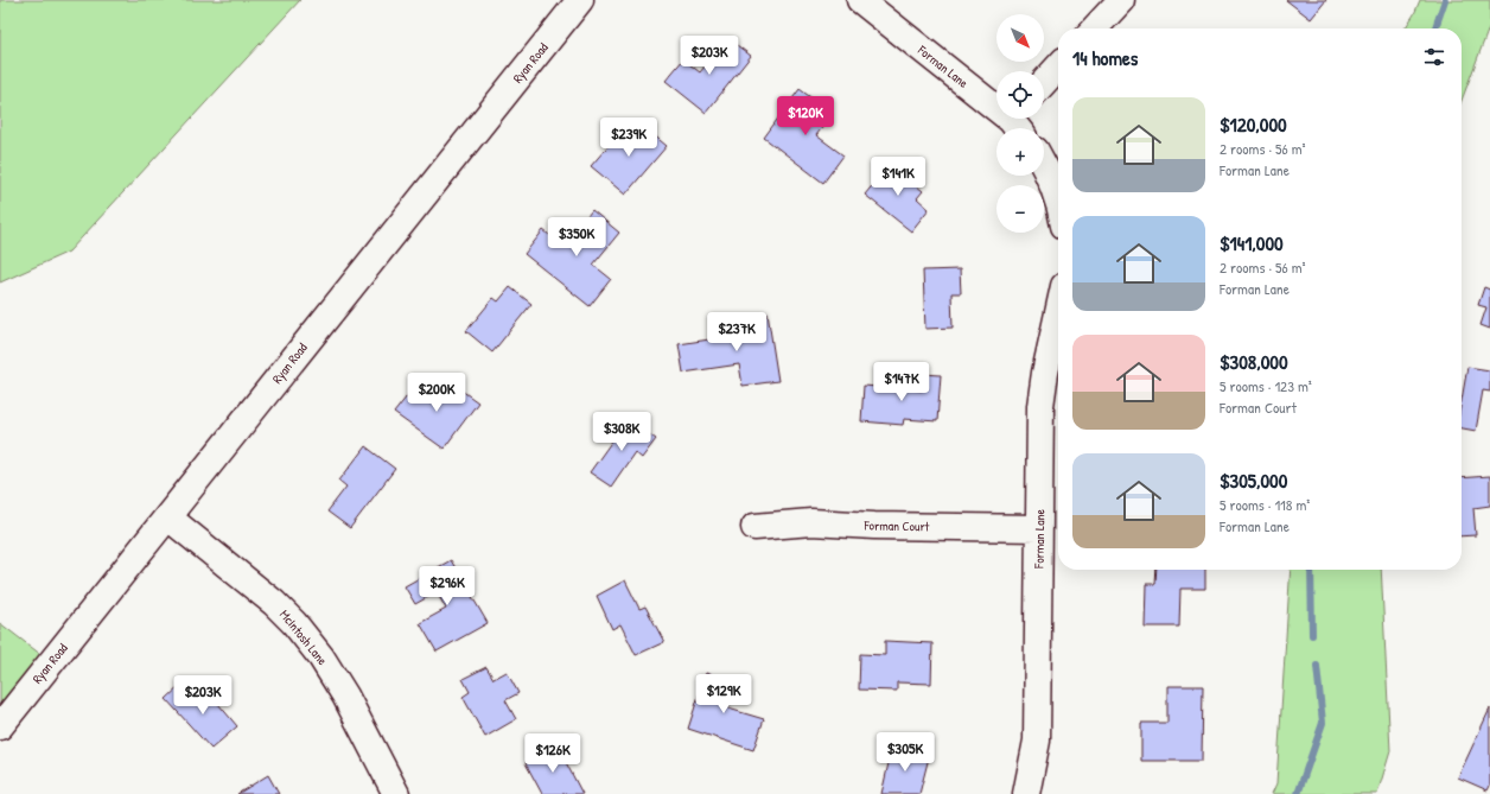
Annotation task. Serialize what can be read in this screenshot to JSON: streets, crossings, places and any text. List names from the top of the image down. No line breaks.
{"streets":{"street":["Ryan Road","Forman Lane","Forman Court","McIntosh Lane"]},"crossings":[["Ryan Road","McIntosh Lane"],["Forman Lane","Forman Court"]],"north":"bottom right","page":{"map_buttons":["+","−"],"heading":"14 homes","price":["$203K","$120K","$239K","$141K","$350K","$237K","$147K","$200K","$308K","$296K","$129K","$203K","$305K","$126K"],"list":[{"name":"$120,000","note":"2 rooms · 56 m² · Forman Lane"},{"name":"$141,000","note":"2 rooms · 56 m² · Forman Lane"},{"name":"$308,000","note":"5 rooms · 123 m² · Forman Court"},{"name":"$305,000","note":"5 rooms · 118 m² · Forman Lane"}]}}
